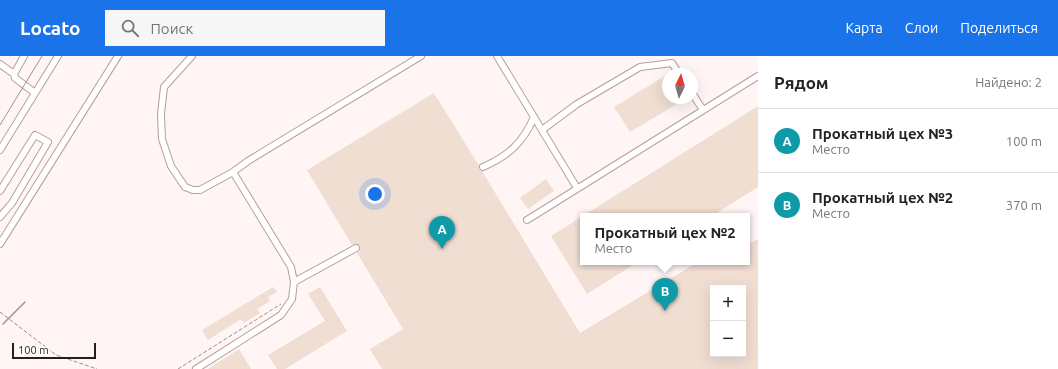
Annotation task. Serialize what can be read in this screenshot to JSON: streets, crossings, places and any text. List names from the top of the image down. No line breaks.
{"scale_bar":"100 m","north":"top","page":{"header":"Locato","search":"Поиск","nav":["Карта","Слои","Поделиться"],"heading":["Рядом","Найдено: 2"],"list":[{"mark":"A","name":"Прокатный цех №3","note":"Место","value":"100 m"},{"mark":"B","name":"Прокатный цех №2","note":"Место","value":"370 m"}],"popup":["Прокатный цех №2","Место"],"pins":["A","B"],"map_buttons":["+","−"],"scale":"100 m"}}
